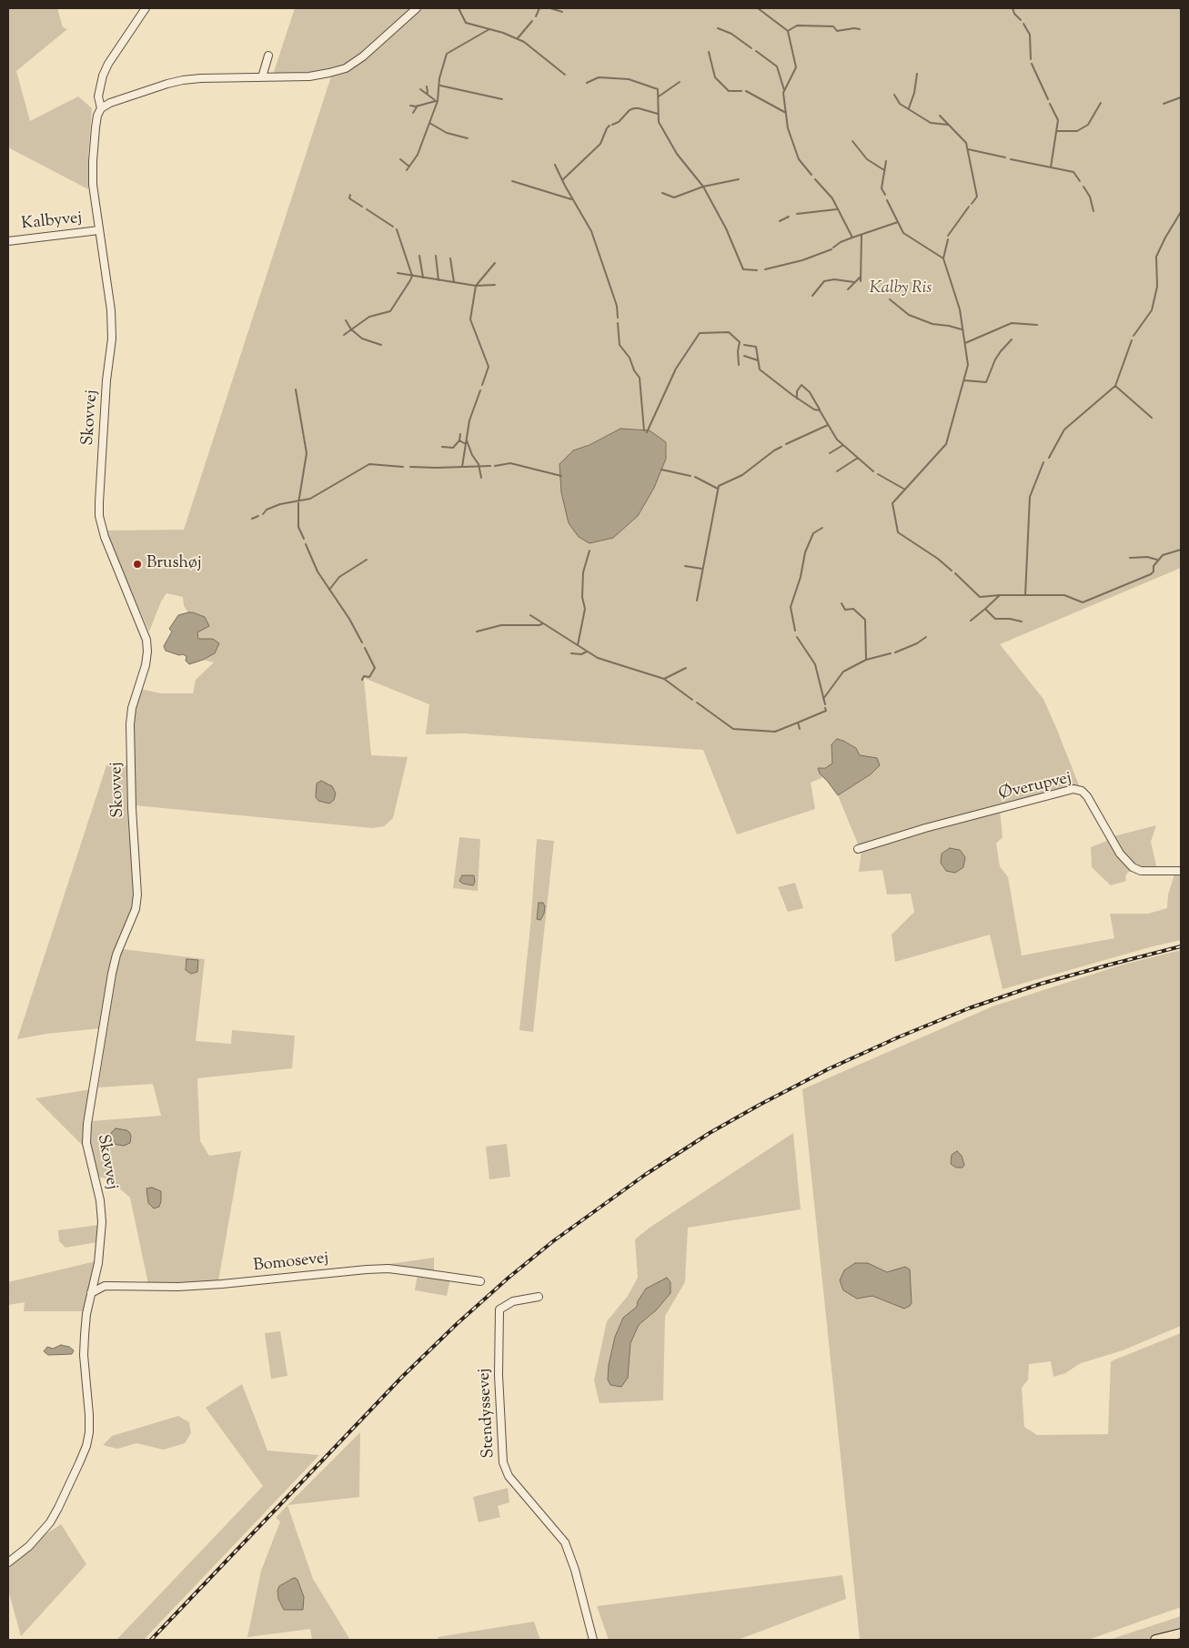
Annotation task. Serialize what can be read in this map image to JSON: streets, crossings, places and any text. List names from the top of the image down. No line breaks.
{"streets":{"street":["Kalbyvej","Skovvej","Øverupvej","Bomosevej","Stendyssevej"]},"crossings":[["Kalbyvej","Skovvej"],["Skovvej","Bomosevej"]],"parks":["Kalby Ris"],"places":["Brushøj"]}
